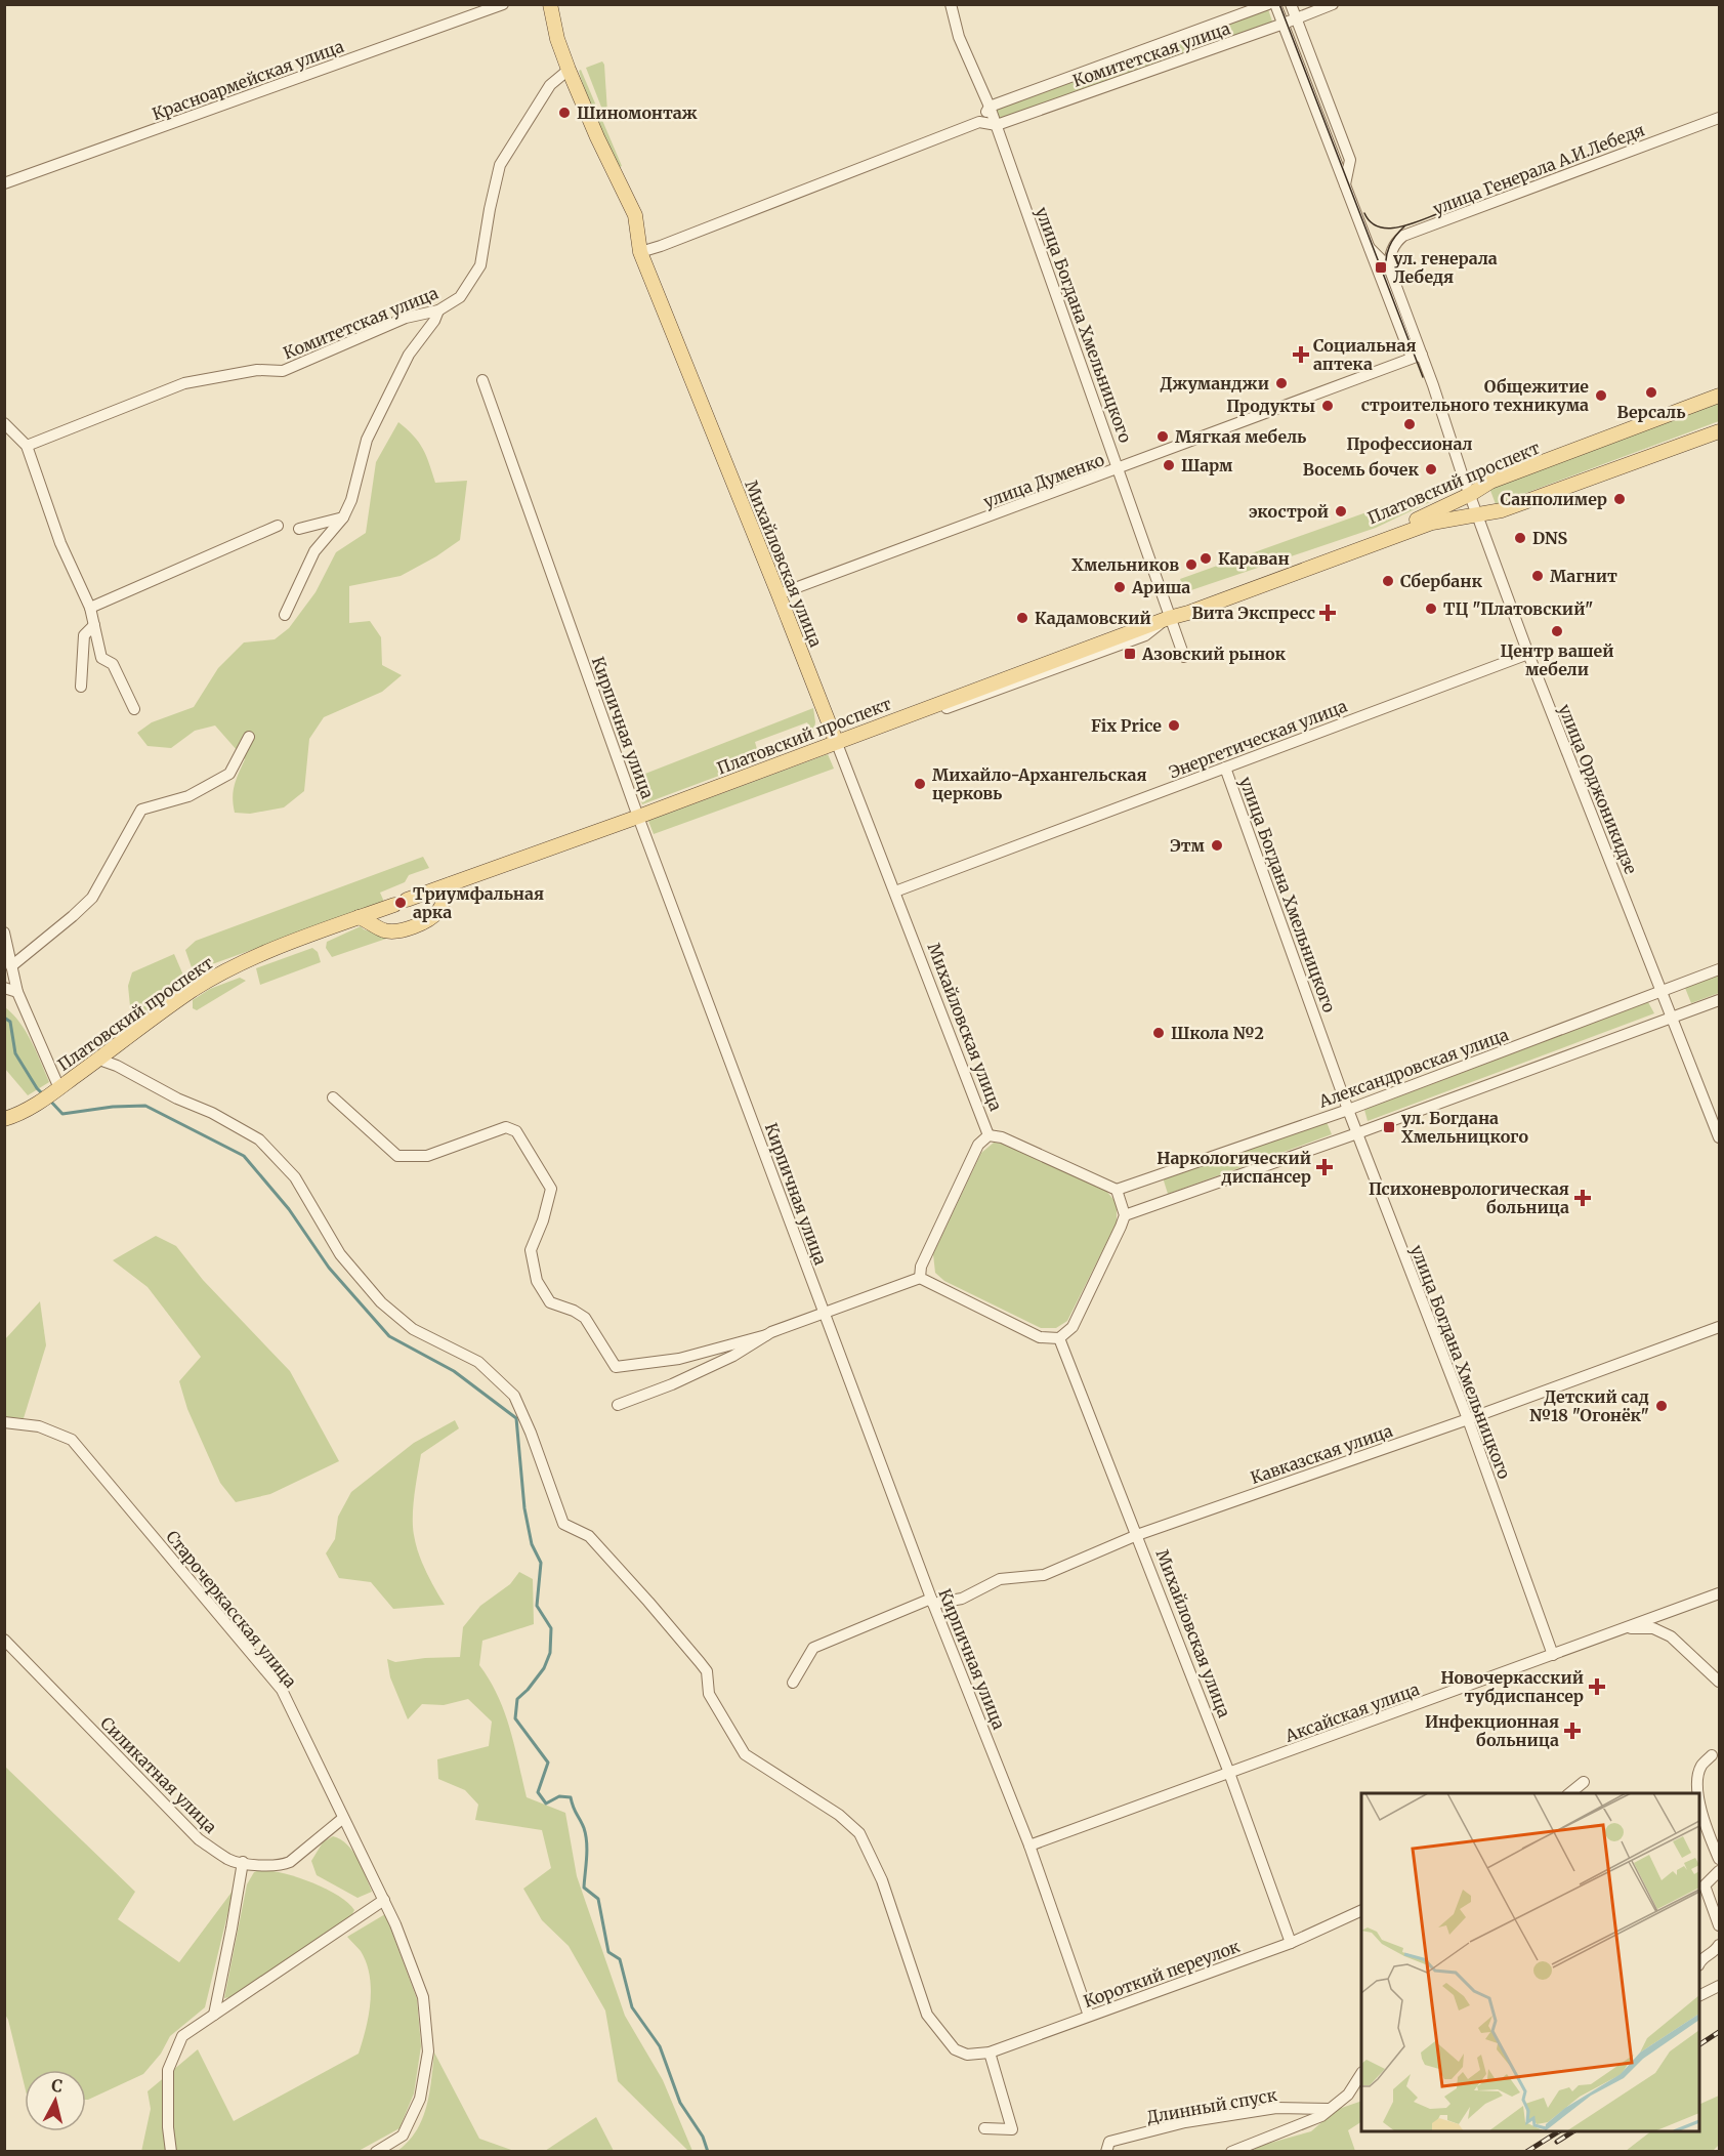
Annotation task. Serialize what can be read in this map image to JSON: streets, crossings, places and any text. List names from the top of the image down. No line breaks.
{"streets":{"main road":["Платовский проспект","Михайловская улица"],"street":["Комитетская улица","Красноармейская улица","улица Генерала А.И.Лебедя","улица Богдана Хмельницкого","улица Думенко","Кирпичная улица","Энергетическая улица","улица Орджоникидзе","Александровская улица","Кавказская улица","Старочеркасская улица","Аксайская улица","Силикатная улица","Короткий переулок","Длинный спуск"]},"crossings":[["Комитетская улица","улица Богдана Хмельницкого"],["Комитетская улица","Михайловская улица"],["Комитетская улица","улица Орджоникидзе"],["улица Генерала А.И.Лебедя","улица Орджоникидзе"],["улица Богдана Хмельницкого","улица Думенко"],["улица Богдана Хмельницкого","Платовский проспект"],["улица Богдана Хмельницкого","Энергетическая улица"],["улица Богдана Хмельницкого","Александровская улица"],["улица Богдана Хмельницкого","Кавказская улица"],["улица Богдана Хмельницкого","Аксайская улица"],["улица Думенко","Михайловская улица"],["улица Думенко","улица Орджоникидзе"],["Платовский проспект","Михайловская улица"],["Платовский проспект","Кирпичная улица"],["Платовский проспект","улица Орджоникидзе"],["Платовский проспект","Короткий переулок"],["Михайловская улица","Энергетическая улица"],["Михайловская улица","Кавказская улица"],["Михайловская улица","Аксайская улица"],["Михайловская улица","Короткий переулок"],["Кирпичная улица","Кавказская улица"],["Кирпичная улица","Аксайская улица"],["Кирпичная улица","Короткий переулок"],["Энергетическая улица","улица Орджоникидзе"],["улица Орджоникидзе","Александровская улица"],["Старочеркасская улица","Силикатная улица"]],"places":{"other":["Шиномонтаж","Джуманджи","Версаль","Общежитие строительного техникума","Продукты","Профессионал","Мягкая мебель","Шарм","Восемь бочек","Санполимер","экострой","DNS","Караван","Хмельников","Магнит","Сбербанк","Ариша","ТЦ \"Платовский\"","Кадамовский","Центр вашей мебели","Fix Price","Михайло-Архангельская церковь","Этм","Триумфальная арка","Школа №2","Детский сад №18 \"Огонёк\""],"transit":["ул. генерала Лебедя","Азовский рынок","ул. Богдана Хмельницкого"],"health":["Социальная аптека","Вита Экспресс","Наркологический диспансер","Психоневрологическая больница","Новочеркасский тубдиспансер","Инфекционная больница"]},"north":"top"}
